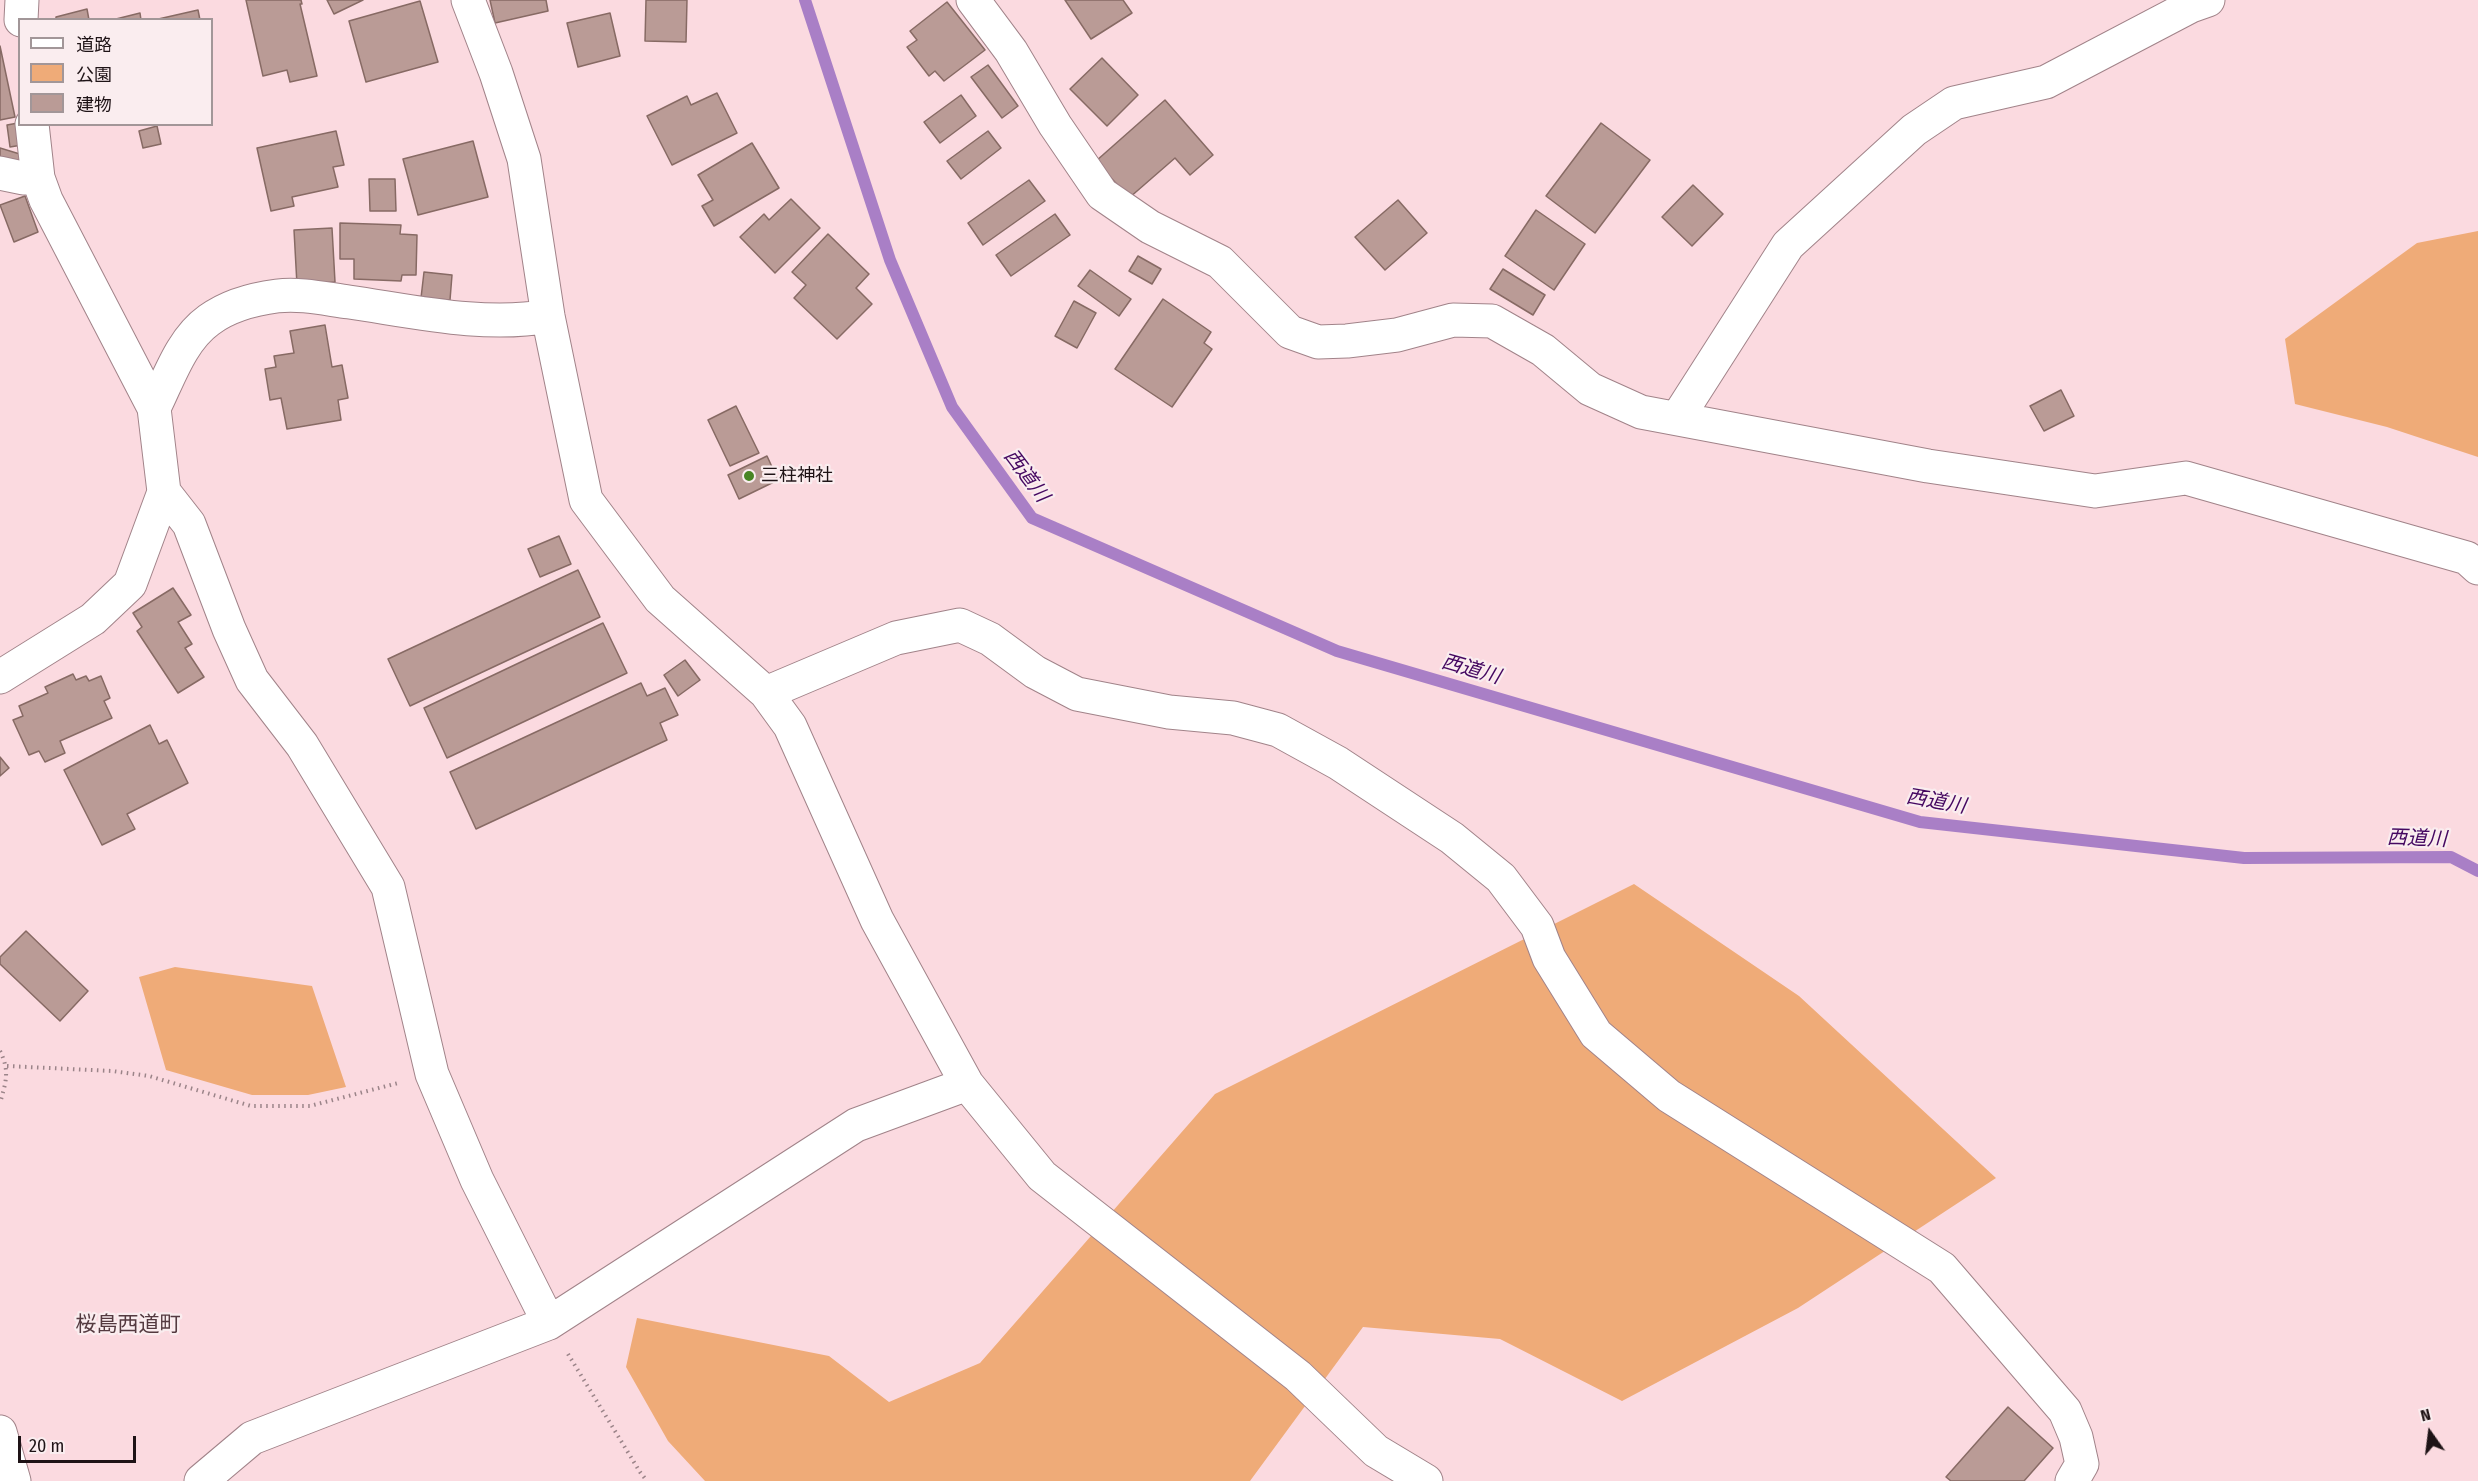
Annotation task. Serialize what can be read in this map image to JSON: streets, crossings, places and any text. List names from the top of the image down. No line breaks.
{"districts":["桜島西道町"],"water":["西道川"],"places":["三柱神社"],"legend":["道路","公園","建物"],"scale_bar":"20 m","north":"top"}
